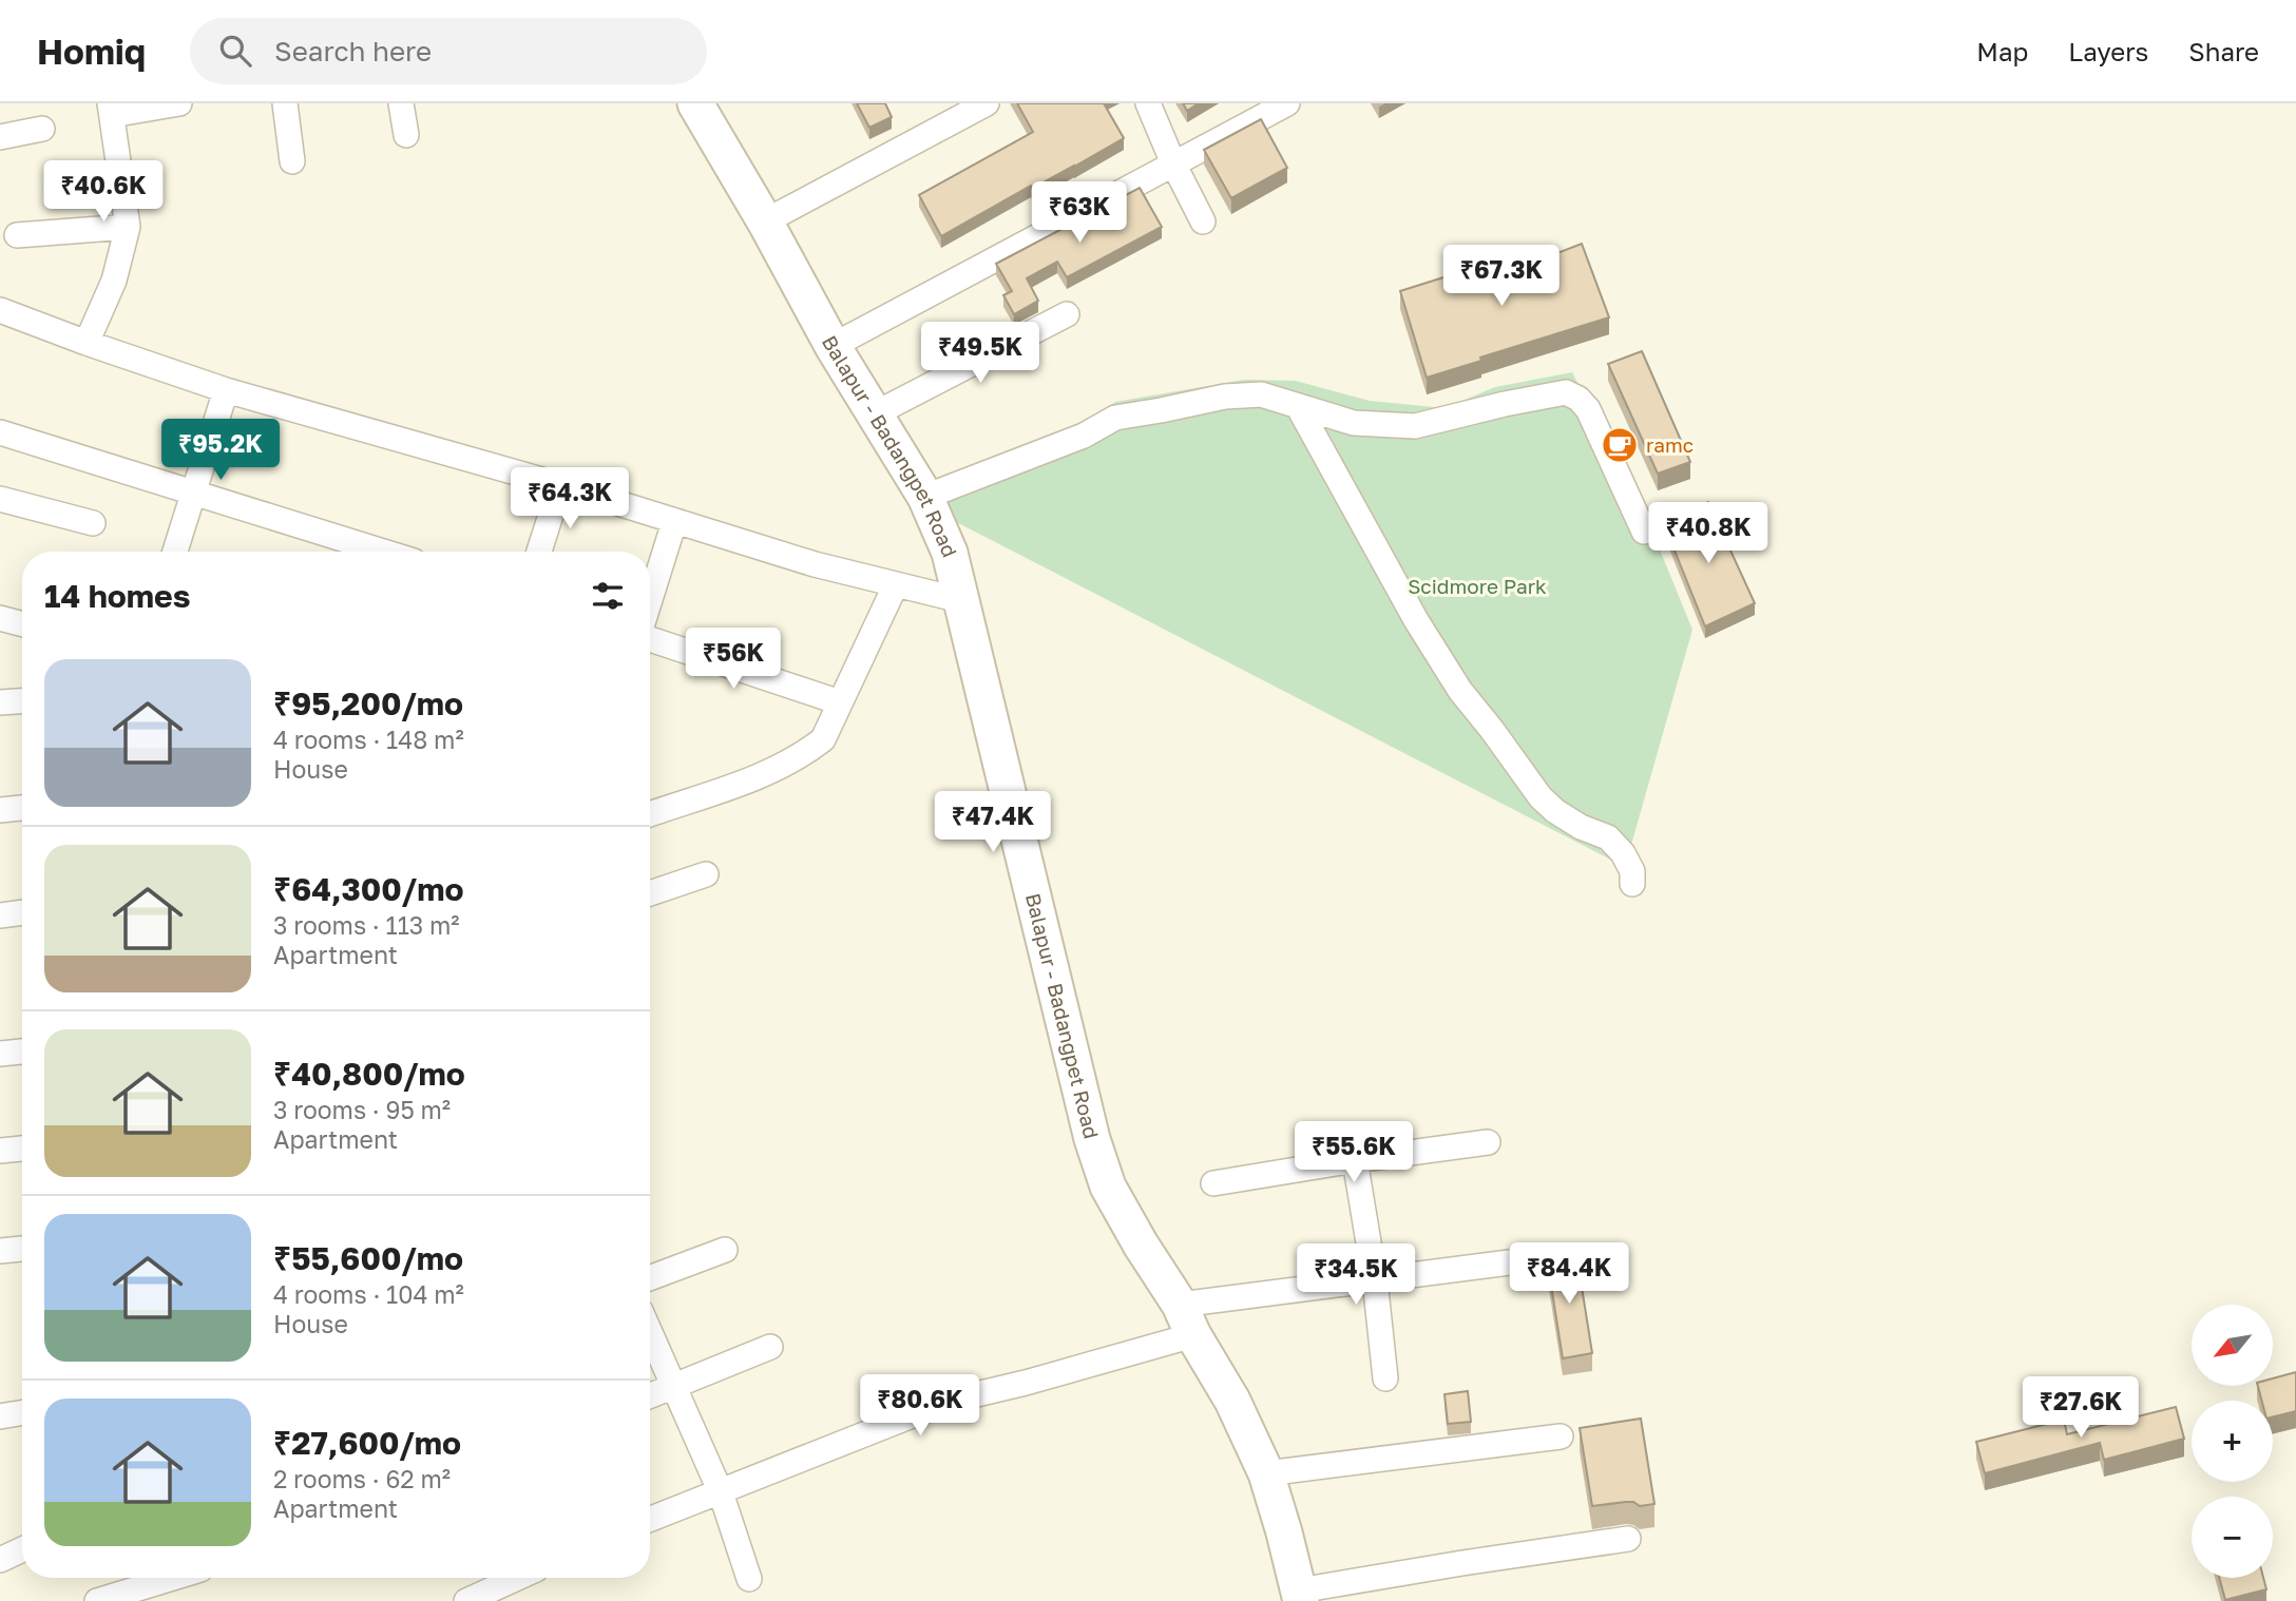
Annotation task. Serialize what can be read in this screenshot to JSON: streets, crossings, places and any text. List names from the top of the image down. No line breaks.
{"streets":{"street":["Balapur - Badangpet Road"]},"parks":["Scidmore Park"],"places":{"cafe":["ramc"]},"north":"bottom left","page":{"header":"Homiq","search":"Search here","nav":["Map","Layers","Share"],"price":["₹40.6K","₹63K","₹67.3K","₹49.5K","₹95.2K","₹64.3K","₹40.8K","₹56K","₹47.4K","₹55.6K","₹84.4K","₹34.5K","₹80.6K","₹27.6K"],"heading":"14 homes","list":[{"name":"₹95,200/mo","note":"4 rooms · 148 m² · House"},{"name":"₹64,300/mo","note":"3 rooms · 113 m² · Apartment"},{"name":"₹40,800/mo","note":"3 rooms · 95 m² · Apartment"},{"name":"₹55,600/mo","note":"4 rooms · 104 m² · House"},{"name":"₹27,600/mo","note":"2 rooms · 62 m² · Apartment"}],"map_buttons":["+","−"]}}
